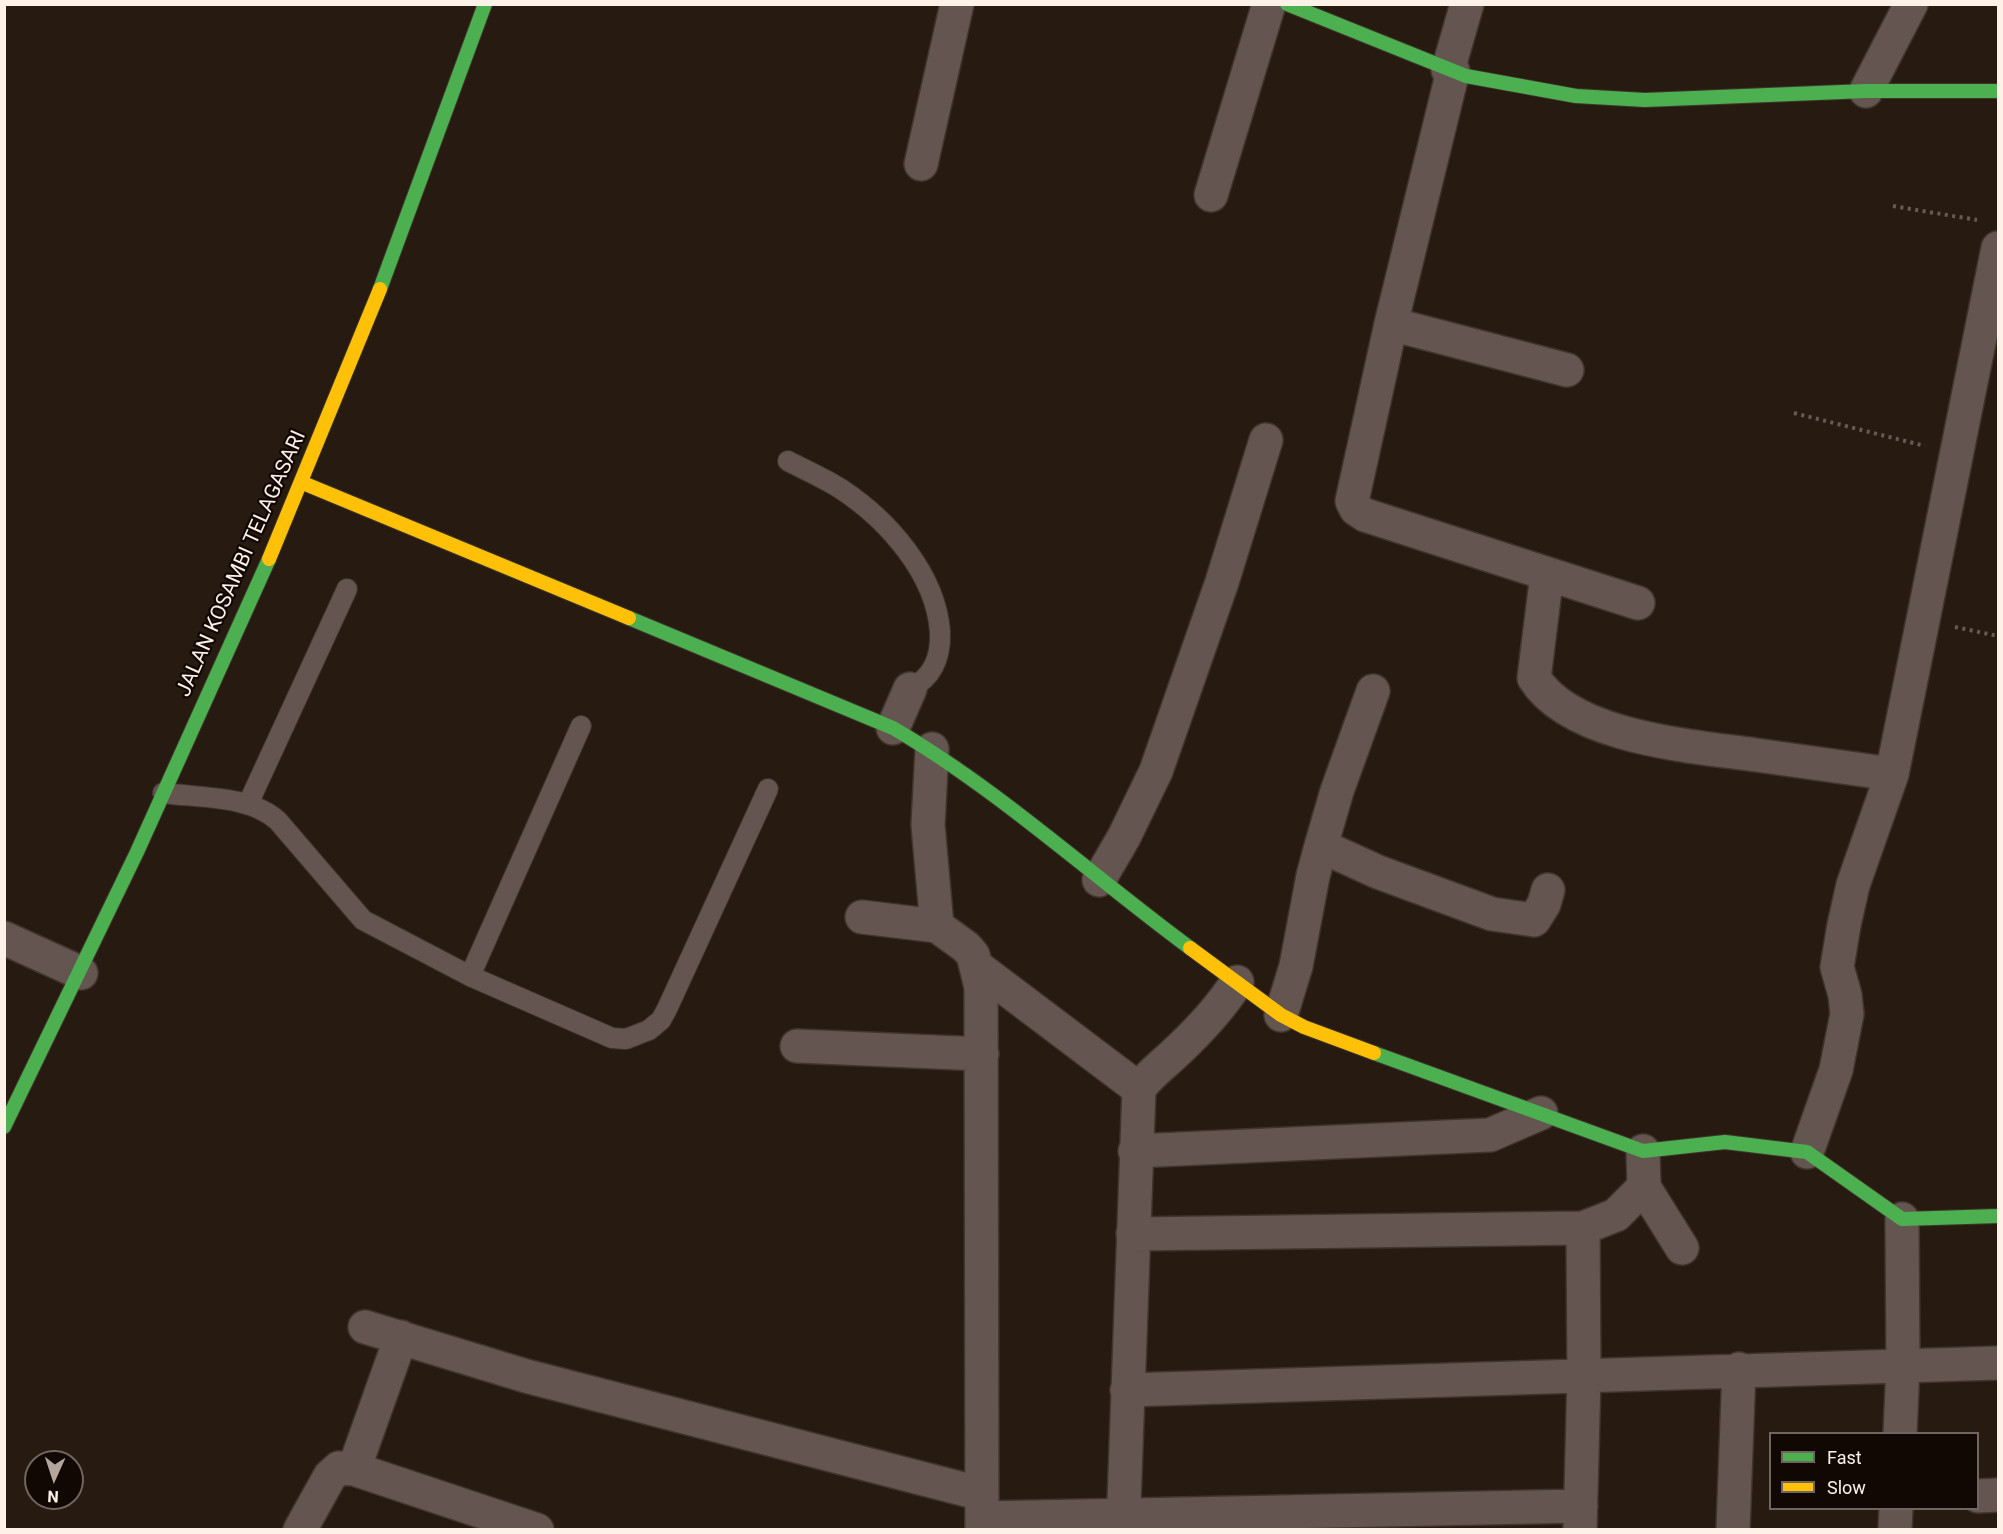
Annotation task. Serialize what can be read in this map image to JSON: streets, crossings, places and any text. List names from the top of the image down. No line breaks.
{"streets":{"street":["JALAN KOSAMBI TELAGASARI"]},"legend":["Fast","Slow"],"north":"bottom"}
